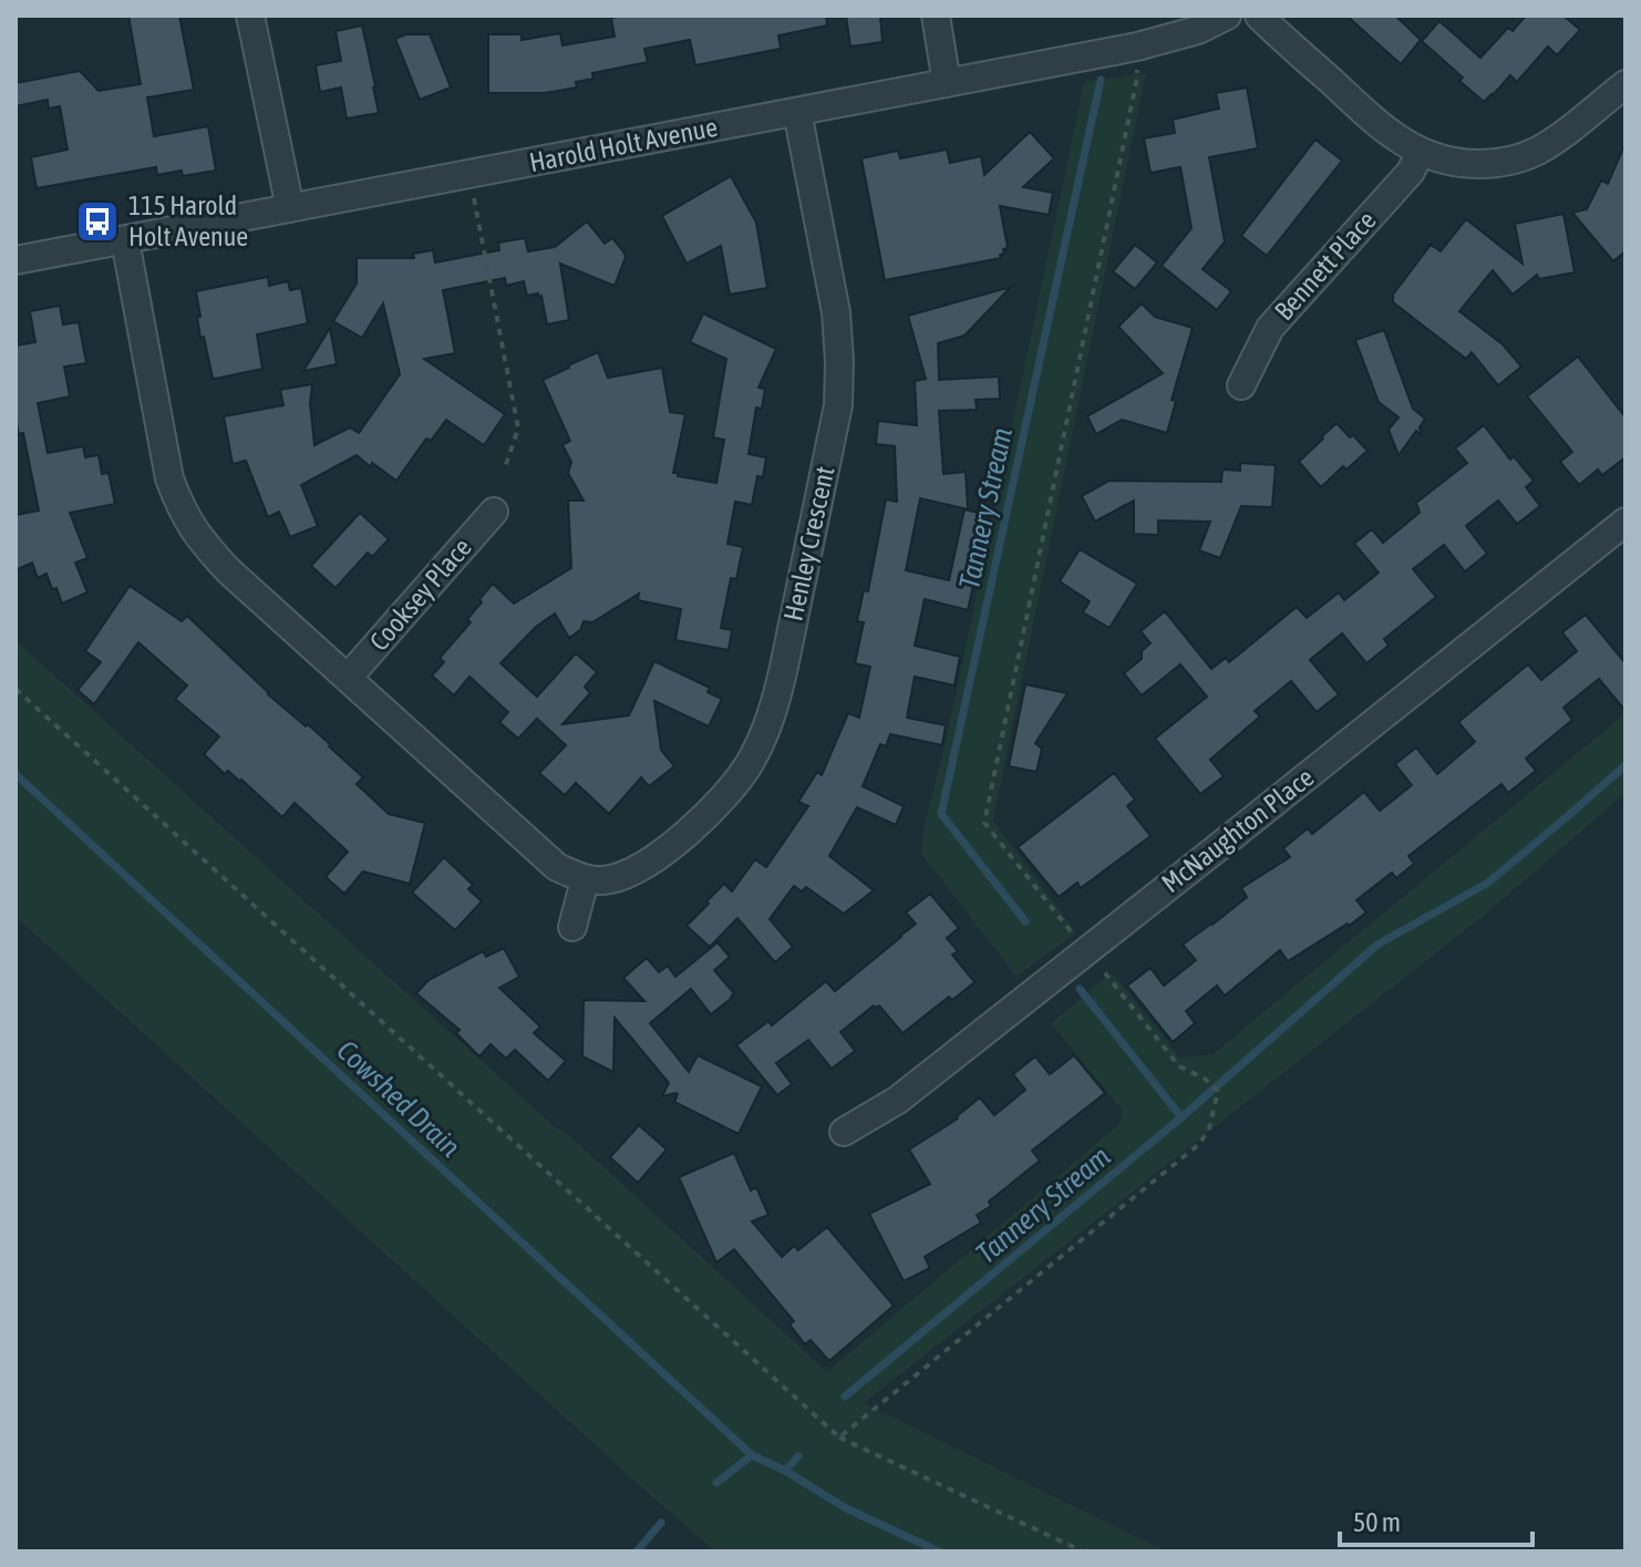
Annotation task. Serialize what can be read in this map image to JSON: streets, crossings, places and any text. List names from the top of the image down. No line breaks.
{"streets":{"street":["Harold Holt Avenue","Bennett Place","Henley Crescent","Cooksey Place","McNaughton Place"]},"crossings":[["Harold Holt Avenue","Henley Crescent"]],"water":["Tannery Stream","Cowshed Drain"],"places":{"bus stop":["115 Harold Holt Avenue"]},"scale_bar":"50 m"}
